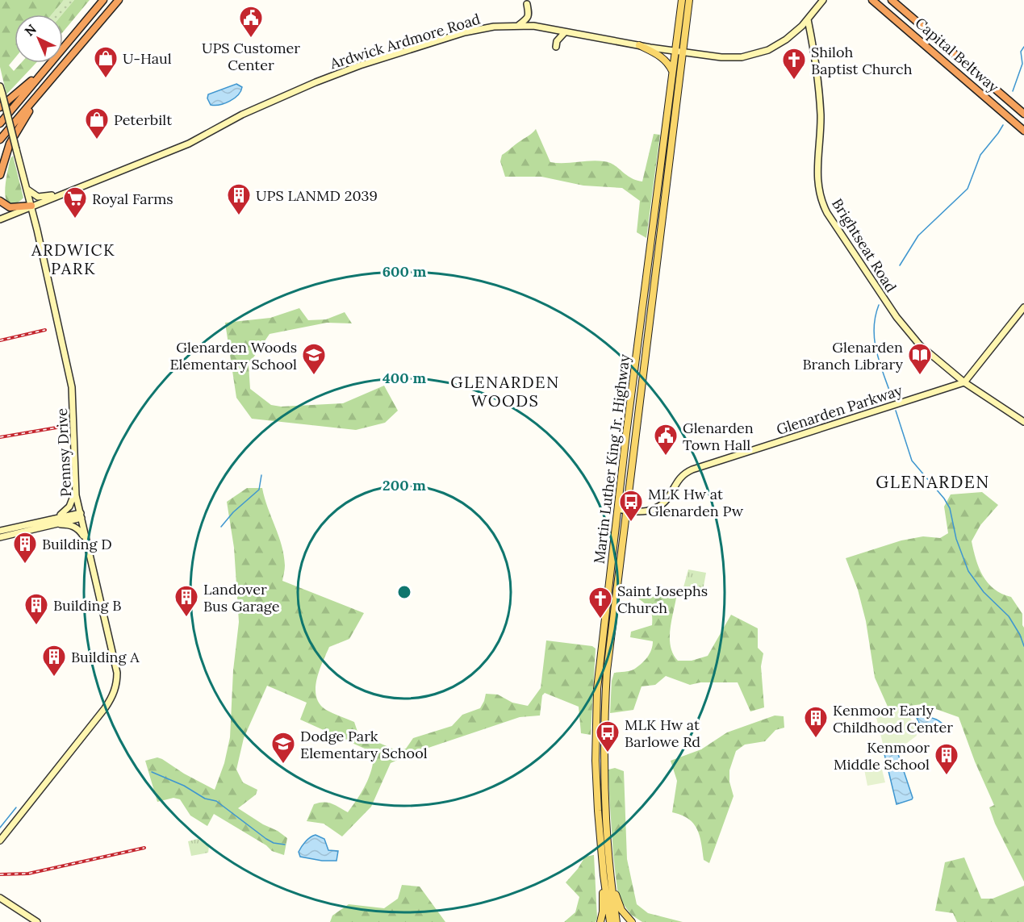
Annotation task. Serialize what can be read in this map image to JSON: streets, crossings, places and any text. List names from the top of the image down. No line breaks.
{"streets":{"highway":["Capital Beltway"],"main road":["Ardwick Ardmore Road","Brightseat Road","Glenarden Parkway","Pennsy Drive","Martin Luther King Jr. Highway"]},"crossings":[["Ardwick Ardmore Road","Brightseat Road"],["Ardwick Ardmore Road","Pennsy Drive"],["Ardwick Ardmore Road","Martin Luther King Jr. Highway"],["Brightseat Road","Glenarden Parkway"],["Glenarden Parkway","Martin Luther King Jr. Highway"]],"districts":["ARDWICK PARK","GLENARDEN WOODS","GLENARDEN"],"places":{"public building":["UPS Customer Center","Glenarden Town Hall"],"shop":["U-Haul","Peterbilt"],"church":["Shiloh Baptist Church","Saint Josephs Church"],"building":["UPS LANMD 2039","Building D","Landover Bus Garage","Building B","Building A","Kenmoor Early Childhood Center","Kenmoor Middle School"],"supermarket":["Royal Farms"],"school or university":["Glenarden Woods Elementary School","Dodge Park Elementary School"],"library":["Glenarden Branch Library"],"bus stop":["MLK Hw at Glenarden Pw","MLK Hw at Barlowe Rd"]},"north":"top left","rings":["600 m","400 m","200 m"]}
